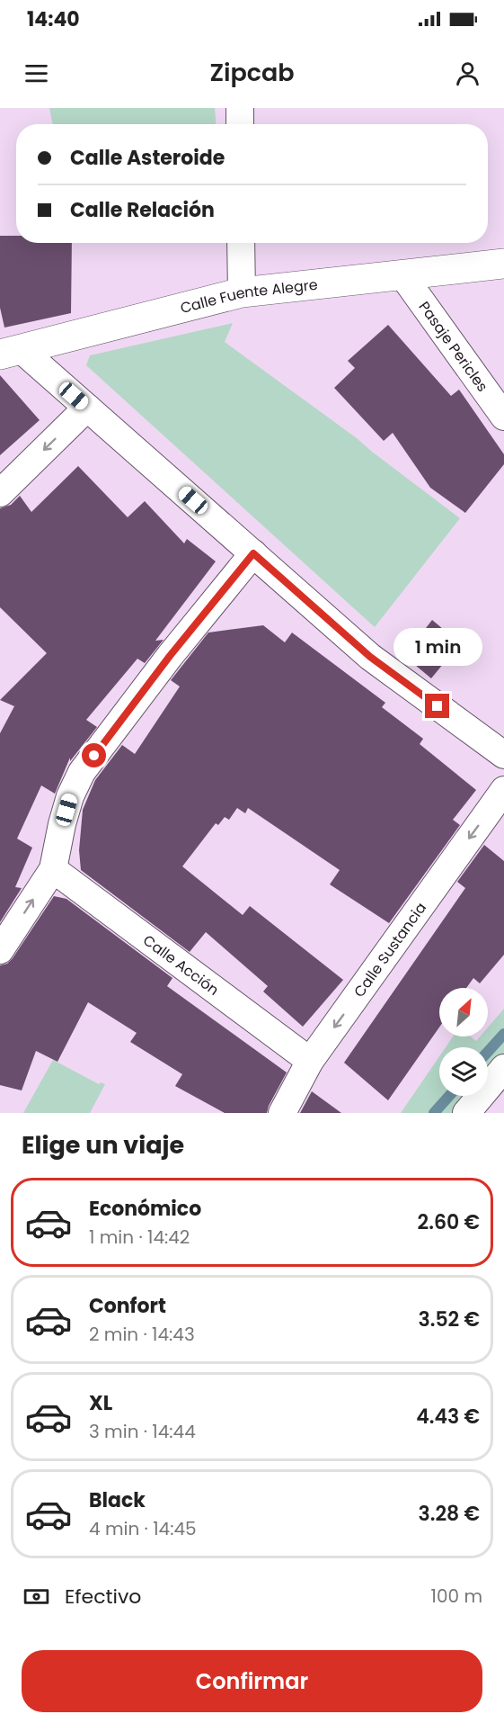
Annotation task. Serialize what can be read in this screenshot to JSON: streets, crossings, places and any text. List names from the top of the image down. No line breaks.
{"streets":{"street":["Calle Fuente Alegre","Pasaje Pericles","Calle Sustancia","Calle Acción"]},"crossings":[["Calle Fuente Alegre","Pasaje Pericles"],["Calle Sustancia","Calle Acción"]],"one_way":["Calle Sustancia"],"north":"top right","page":{"status":"14:40","header":"Zipcab","banner":["Calle Asteroide","Calle Relación"],"bubble":"1 min","heading":"Elige un viaje","list":[{"name":"Económico","note":"1 min · 14:42","value":"2.60 €"},{"name":"Confort","note":"2 min · 14:43","value":"3.52 €"},{"name":"XL","note":"3 min · 14:44","value":"4.43 €"},{"name":"Black","note":"4 min · 14:45","value":"3.28 €"}],"pay":["Efectivo","100 m"],"buttons":"Confirmar"}}
